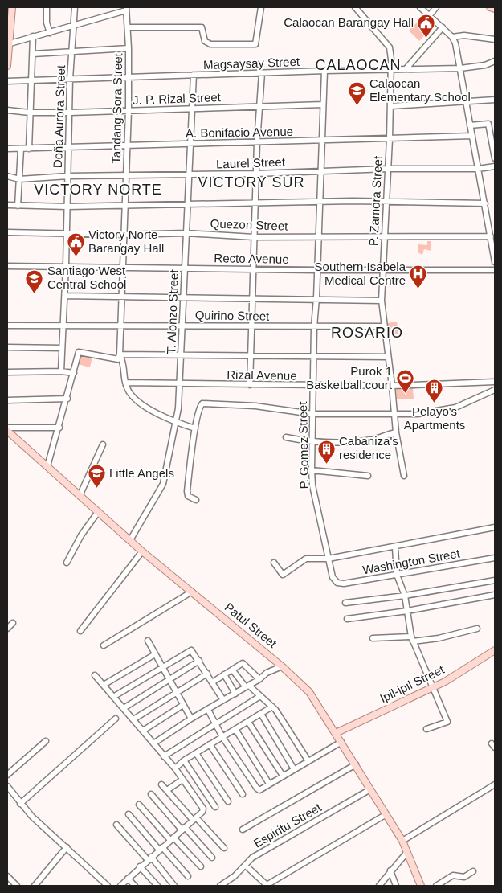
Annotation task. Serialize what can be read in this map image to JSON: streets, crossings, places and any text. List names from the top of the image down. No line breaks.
{"streets":{"main road":["Patul Street","Ipil-ipil Street"],"street":["Magsaysay Street","J. P. Rizal Street","Tandang Sora Street","Doña Aurora Street","A. Bonifacio Avenue","Laurel Street","P. Zamora Street","Quezon Street","Recto Avenue","T. Alonzo Street","Quirino Street","Rizal Avenue","P. Gomez Street","Washington Street","Espiritu Street"]},"crossings":[["Magsaysay Street","Tandang Sora Street"],["Magsaysay Street","Doña Aurora Street"],["Magsaysay Street","P. Zamora Street"],["Magsaysay Street","T. Alonzo Street"],["Magsaysay Street","P. Gomez Street"],["J. P. Rizal Street","Tandang Sora Street"],["J. P. Rizal Street","Doña Aurora Street"],["J. P. Rizal Street","T. Alonzo Street"],["J. P. Rizal Street","P. Gomez Street"],["Tandang Sora Street","A. Bonifacio Avenue"],["Tandang Sora Street","Laurel Street"],["Tandang Sora Street","Quezon Street"],["Tandang Sora Street","Recto Avenue"],["Tandang Sora Street","Quirino Street"],["Tandang Sora Street","Rizal Avenue"],["Doña Aurora Street","A. Bonifacio Avenue"],["Doña Aurora Street","Laurel Street"],["Doña Aurora Street","Quezon Street"],["Doña Aurora Street","Recto Avenue"],["Doña Aurora Street","Quirino Street"],["A. Bonifacio Avenue","P. Zamora Street"],["A. Bonifacio Avenue","T. Alonzo Street"],["A. Bonifacio Avenue","P. Gomez Street"],["Laurel Street","P. Zamora Street"],["Laurel Street","T. Alonzo Street"],["Laurel Street","P. Gomez Street"],["P. Zamora Street","Quezon Street"],["P. Zamora Street","Recto Avenue"],["P. Zamora Street","Quirino Street"],["P. Zamora Street","Rizal Avenue"],["Quezon Street","T. Alonzo Street"],["Quezon Street","P. Gomez Street"],["Recto Avenue","T. Alonzo Street"],["Recto Avenue","P. Gomez Street"],["T. Alonzo Street","Quirino Street"],["T. Alonzo Street","Rizal Avenue"],["T. Alonzo Street","Patul Street"],["Quirino Street","P. Gomez Street"],["Rizal Avenue","P. Gomez Street"],["P. Gomez Street","Washington Street"],["Patul Street","Ipil-ipil Street"],["Patul Street","Espiritu Street"]],"districts":["CALAOCAN","VICTORY SUR","VICTORY NORTE","ROSARIO"],"places":{"public building":["Calaocan Barangay Hall","Victory Norte Barangay Hall"],"school or university":["Calaocan Elementary School","Santiago West Central School","Little Angels"],"hospital":["Southern Isabela Medical Centre"],"sports":["Purok 1 Basketball court"],"building":["Pelayo's Apartments","Cabaniza's residence"]}}
